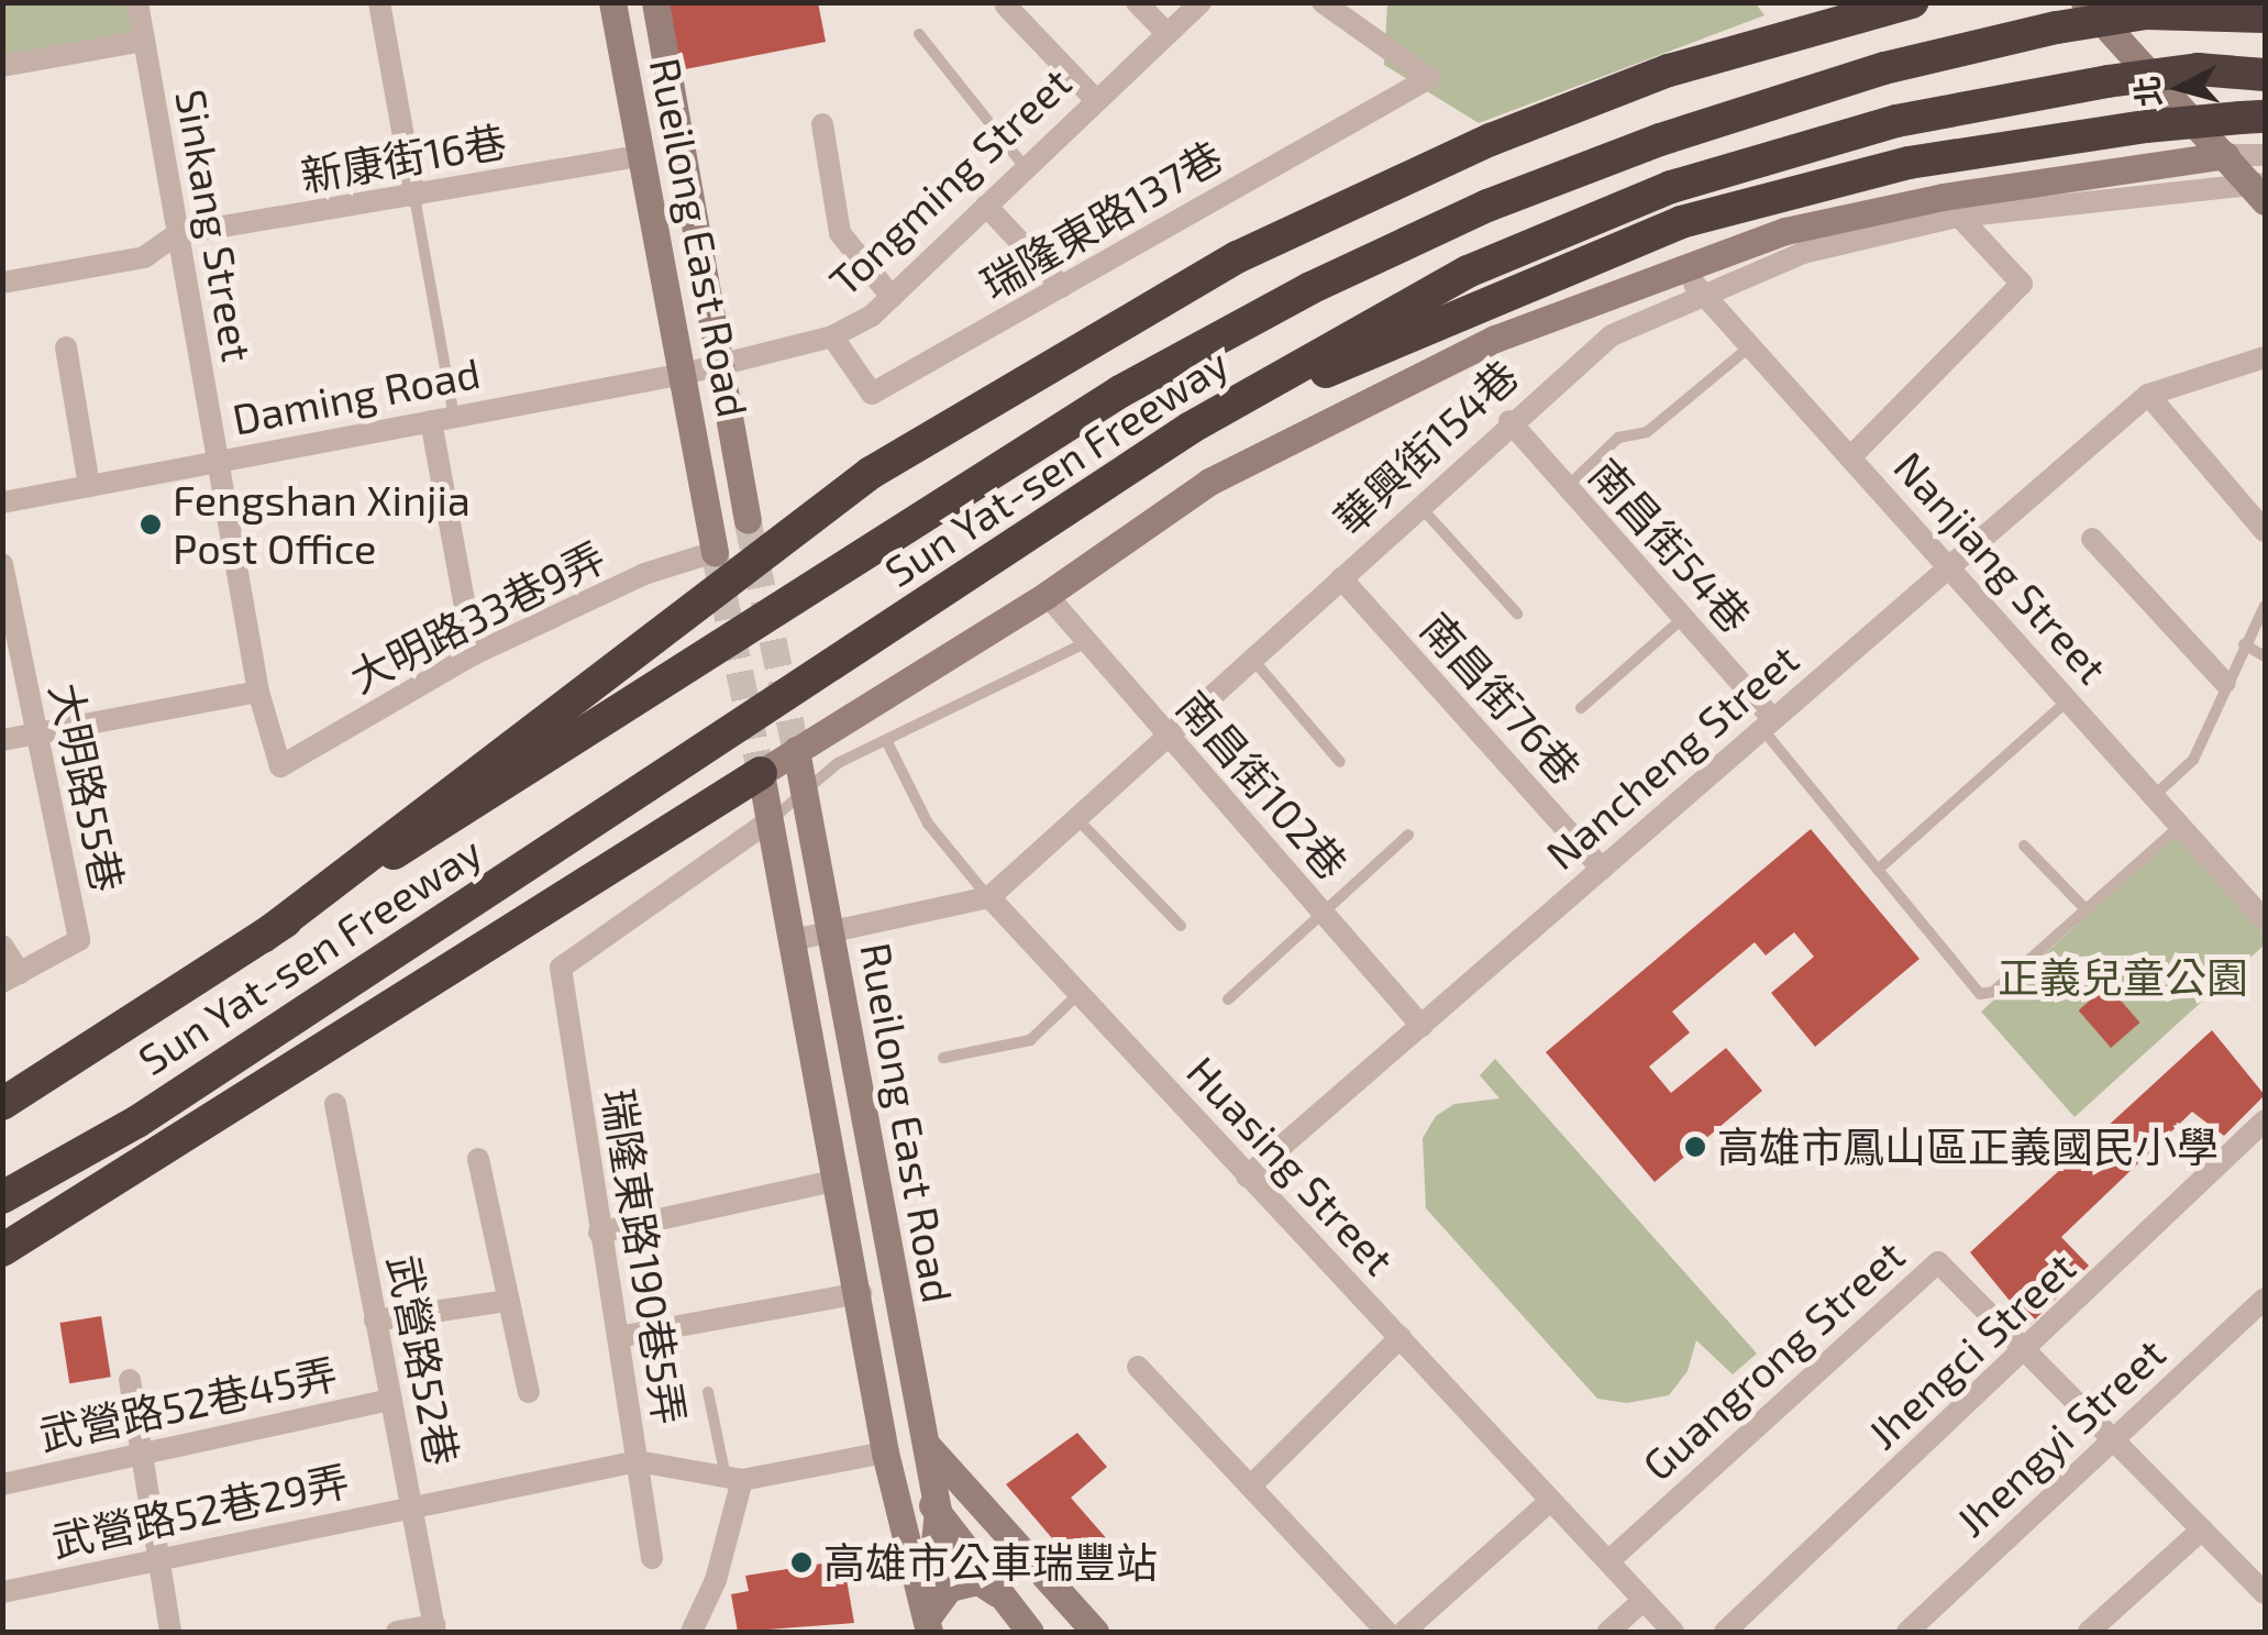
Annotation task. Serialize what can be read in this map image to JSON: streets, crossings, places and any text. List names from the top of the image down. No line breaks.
{"streets":{"highway":["Sun Yat-sen Freeway"],"street":["新康街16巷","Tongming Street","瑞隆東路137巷","Sinkang Street","Rueilong East Road","Daming Road","華興街154巷","南昌街54巷","Nanjiang Street","大明路33巷9弄","南昌街76巷","Nancheng Street","南昌街102巷","大明路55巷","Huasing Street","瑞隆東路190巷5弄","Jhengci Street","武營路52巷","Guangrong Street","武營路52巷45弄","Jhengyi Street","武營路52巷29弄"]},"crossings":[["新康街16巷","Sinkang Street"],["新康街16巷","Rueilong East Road"],["Tongming Street","瑞隆東路137巷"],["Tongming Street","Rueilong East Road"],["Tongming Street","Daming Road"],["Sinkang Street","Daming Road"],["Sinkang Street","大明路33巷9弄"],["Rueilong East Road","Daming Road"],["Rueilong East Road","大明路33巷9弄"],["Rueilong East Road","瑞隆東路190巷5弄"],["華興街154巷","南昌街54巷"],["華興街154巷","Nanjiang Street"],["華興街154巷","南昌街76巷"],["華興街154巷","南昌街102巷"],["華興街154巷","Huasing Street"],["南昌街54巷","Nancheng Street"],["Nanjiang Street","Nancheng Street"],["南昌街76巷","Nancheng Street"],["Nancheng Street","南昌街102巷"],["Nancheng Street","Huasing Street"],["Huasing Street","Guangrong Street"],["瑞隆東路190巷5弄","武營路52巷29弄"],["Jhengci Street","Guangrong Street"],["武營路52巷","武營路52巷45弄"],["武營路52巷","武營路52巷29弄"],["Guangrong Street","Jhengyi Street"]],"parks":["正義兒童公園"],"places":["Fengshan Xinjia Post Office","高雄市鳳山區正義國民小學","高雄市公車瑞豐站"],"north":"left"}
